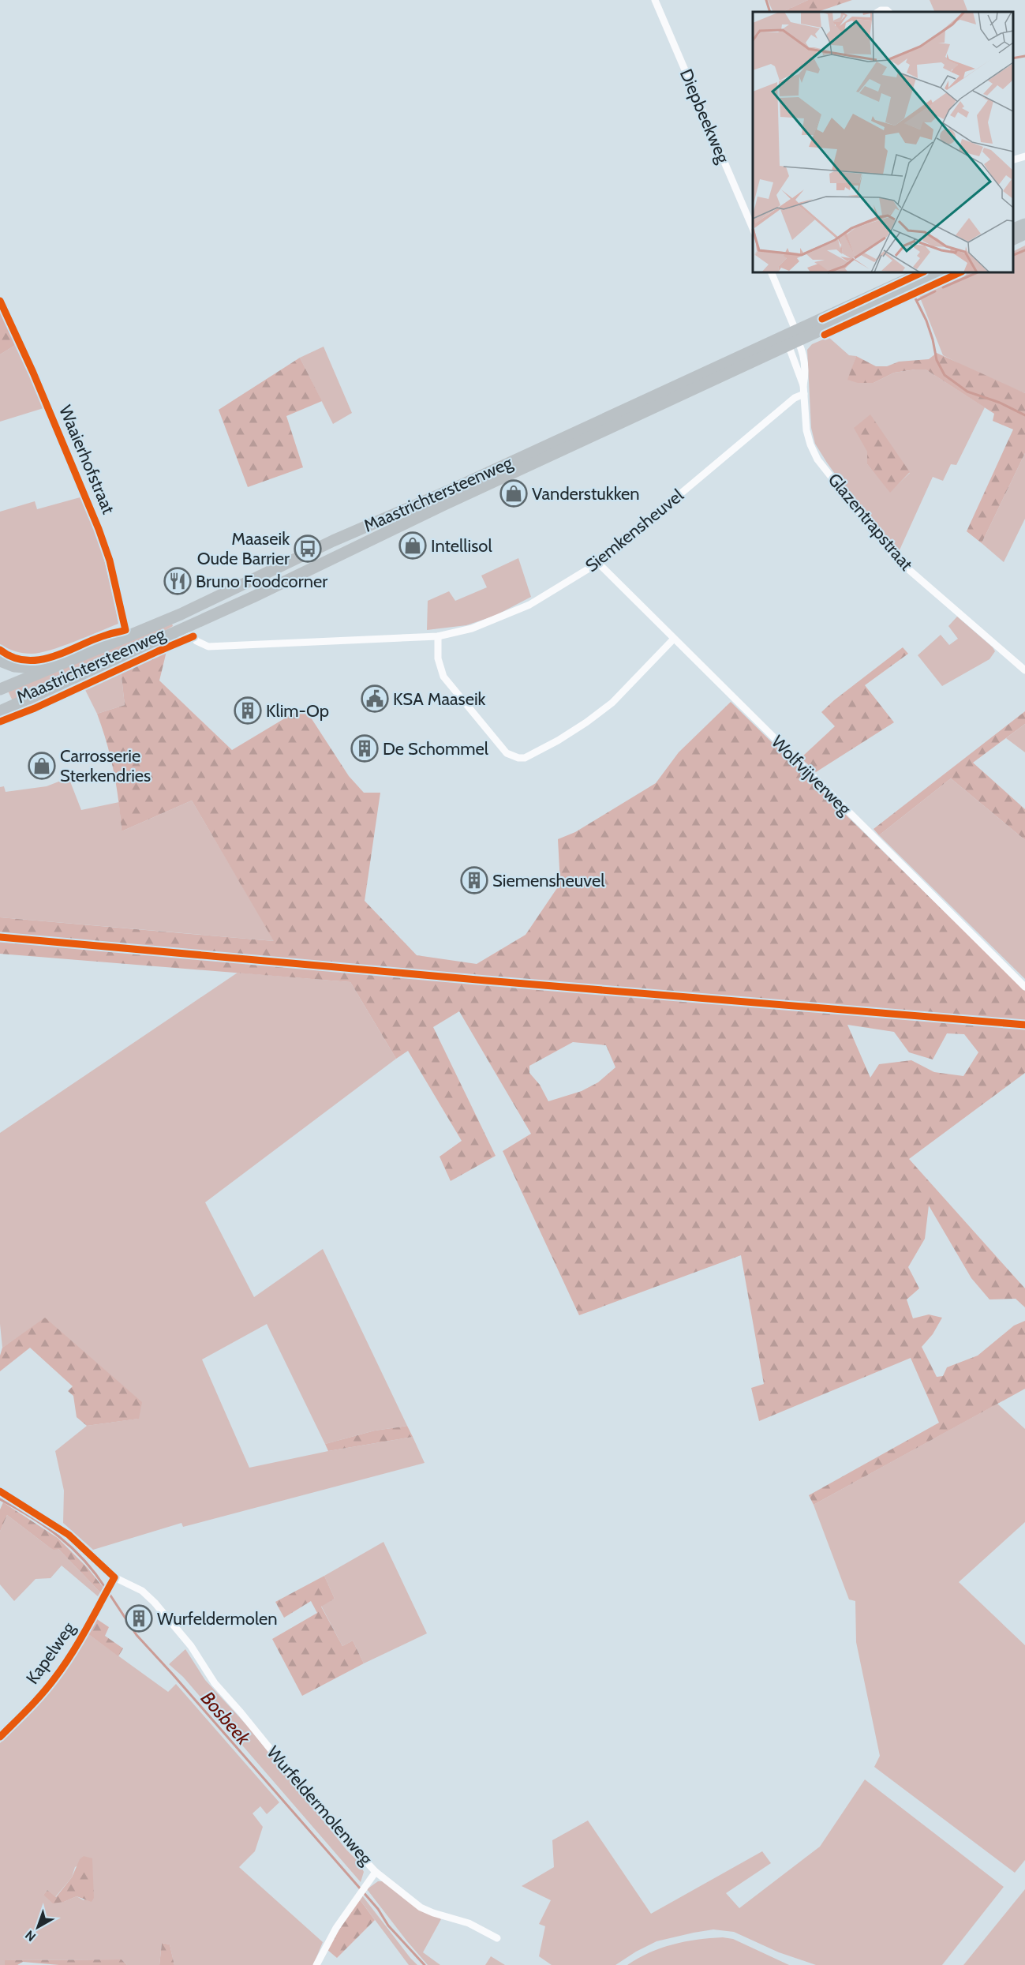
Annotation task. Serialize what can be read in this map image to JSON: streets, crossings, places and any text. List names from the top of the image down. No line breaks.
{"streets":{"main road":["Maastrichtersteenweg"],"street":["Diepbeekweg","Waaierhofstraat","Glazentrapstraat","Siemkensheuvel","Wolfvijverweg","Kapelweg","Wurfeldermolenweg"]},"crossings":[["Waaierhofstraat","Maastrichtersteenweg"],["Maastrichtersteenweg","Glazentrapstraat"],["Maastrichtersteenweg","Siemkensheuvel"],["Glazentrapstraat","Siemkensheuvel"],["Siemkensheuvel","Wolfvijverweg"],["Kapelweg","Wurfeldermolenweg"]],"water":["Bosbeek"],"places":{"shop":["Vanderstukken","Intellisol","Carrosserie Sterkendries"],"bus stop":["Maaseik Oude Barrier"],"restaurant":["Bruno Foodcorner"],"public building":["KSA Maaseik"],"building":["Klim-Op","De Schommel","Siemensheuvel","Wurfeldermolen"]},"north":"bottom left"}
